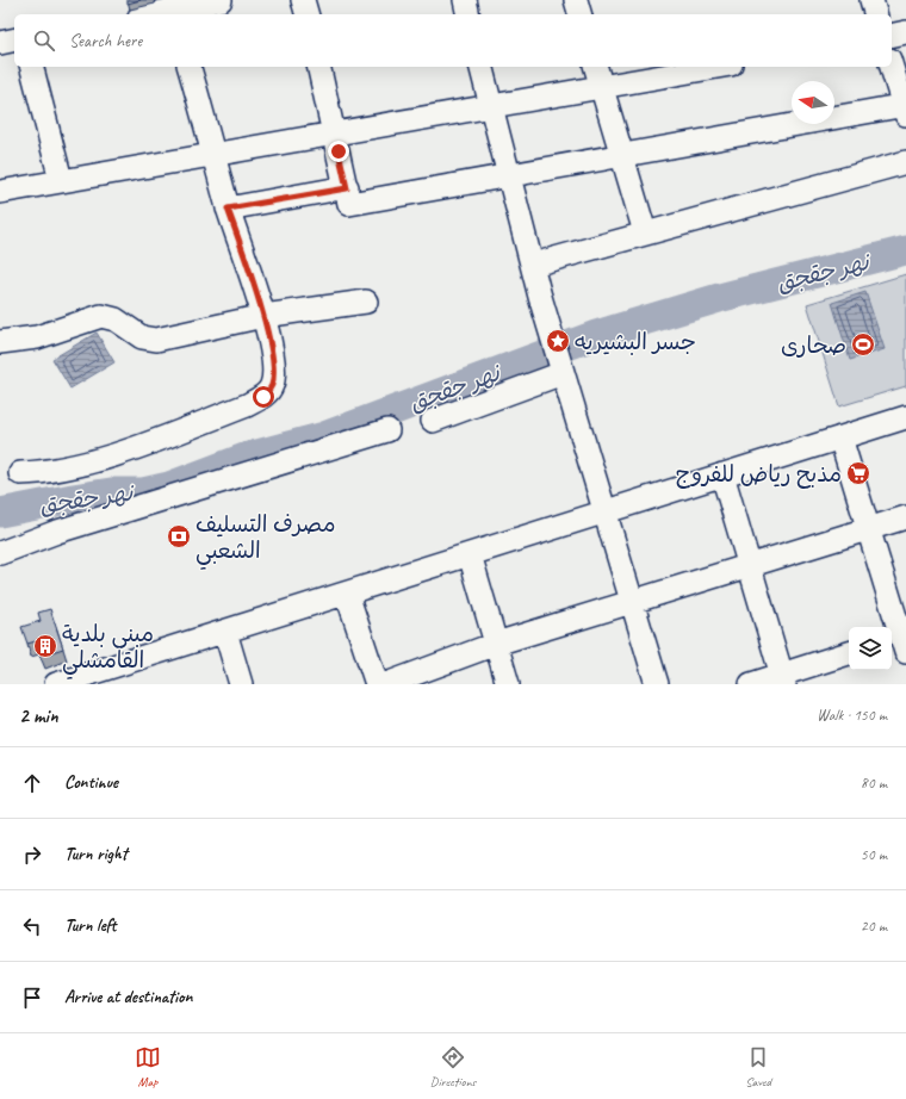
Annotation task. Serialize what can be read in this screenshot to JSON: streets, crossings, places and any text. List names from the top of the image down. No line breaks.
{"water":["نهر جقجق"],"places":{"place":["جسر البشيريه"],"sports":["صحارى"],"supermarket":["مذبح رياض للفروج"],"bank":["مصرف التسليف الشعبي"],"building":["مبنى بلدية القامشلي"]},"north":"left","page":{"search":"Search here","heading":["2 min","Walk · 150 m"],"list":[["Continue","80 m"],["Turn right","50 m"],["Turn left","20 m"],"Arrive at destination"],"nav":["Map","Directions","Saved"]}}
